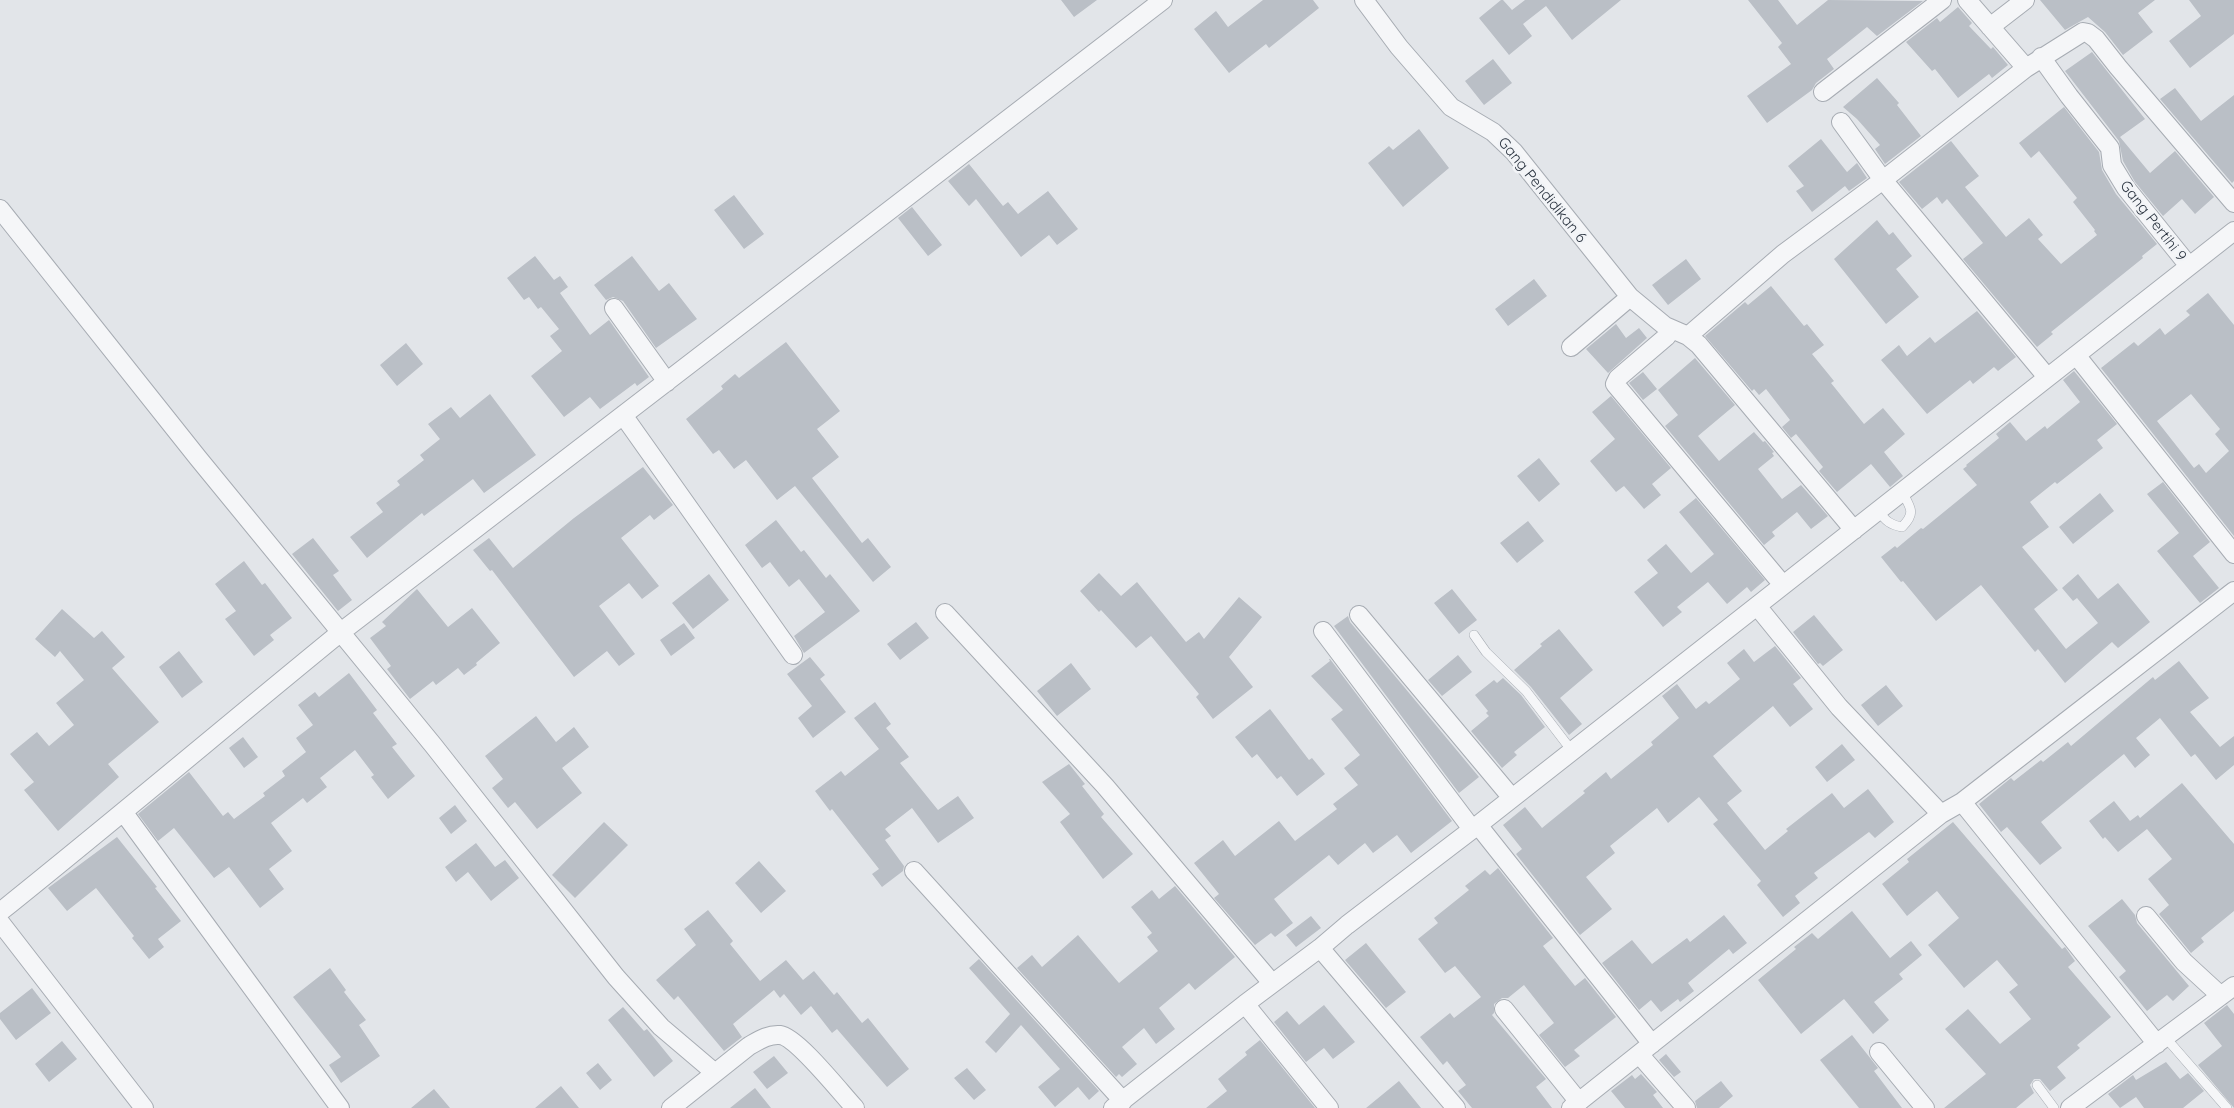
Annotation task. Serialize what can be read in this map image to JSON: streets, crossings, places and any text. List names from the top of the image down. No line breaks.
{"streets":{"street":["Gang Pendidikan 6","Gang Pertihi 9"]}}
